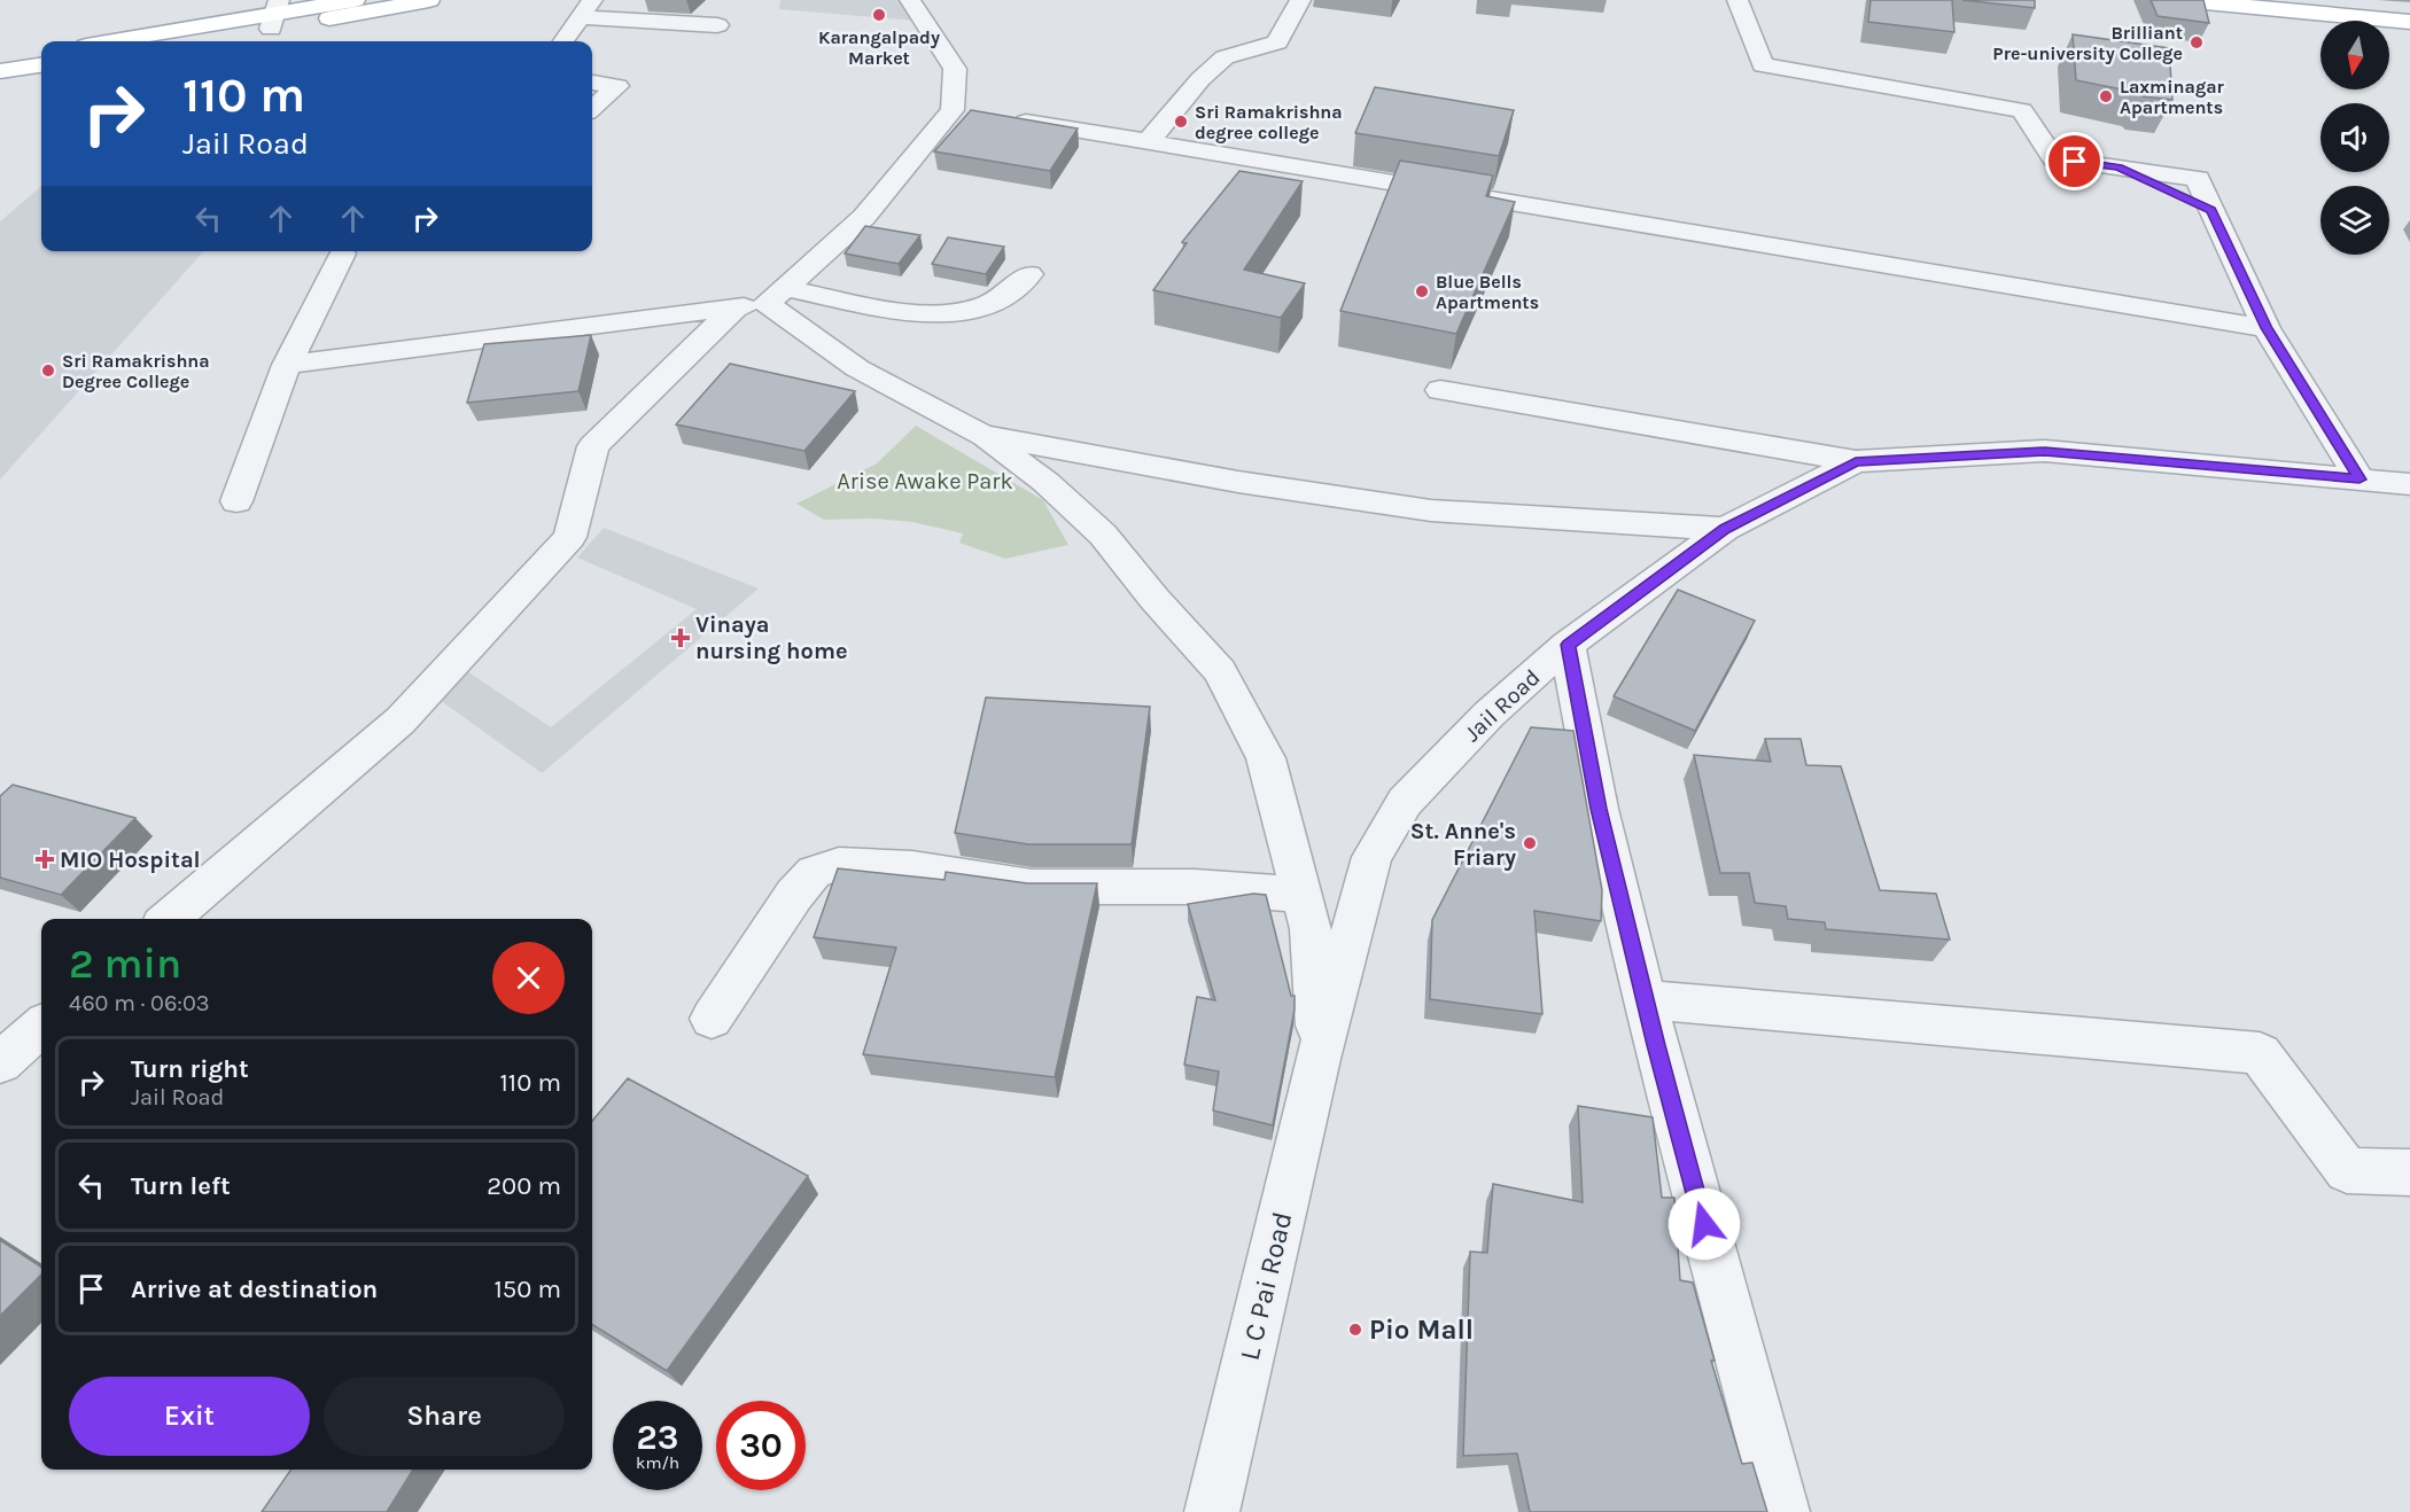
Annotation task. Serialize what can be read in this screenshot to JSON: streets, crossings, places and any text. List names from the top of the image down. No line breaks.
{"streets":{"street":["Jail Road","L C Pai Road"]},"crossings":[["Jail Road","L C Pai Road"]],"parks":["Arise Awake Park"],"places":{"other":["Karangalpady Market","Brilliant Pre-university College","Laxminagar Apartments","Sri Ramakrishna degree college","Blue Bells Apartments","Sri Ramakrishna Degree College","St. Anne's Friary","Pio Mall"],"health":["Vinaya nursing home","MIO Hospital"]},"north":"bottom","page":{"turn":["110 m","Jail Road"],"heading":["2 min","460 m · 06:03"],"list":[{"name":"Turn right","note":"Jail Road","value":"110 m"},{"name":"Turn left","value":"200 m"},{"name":"Arrive at destination","value":"150 m"}],"buttons":["Exit","Share"],"speed":"23 km/h","limit":"30"}}
